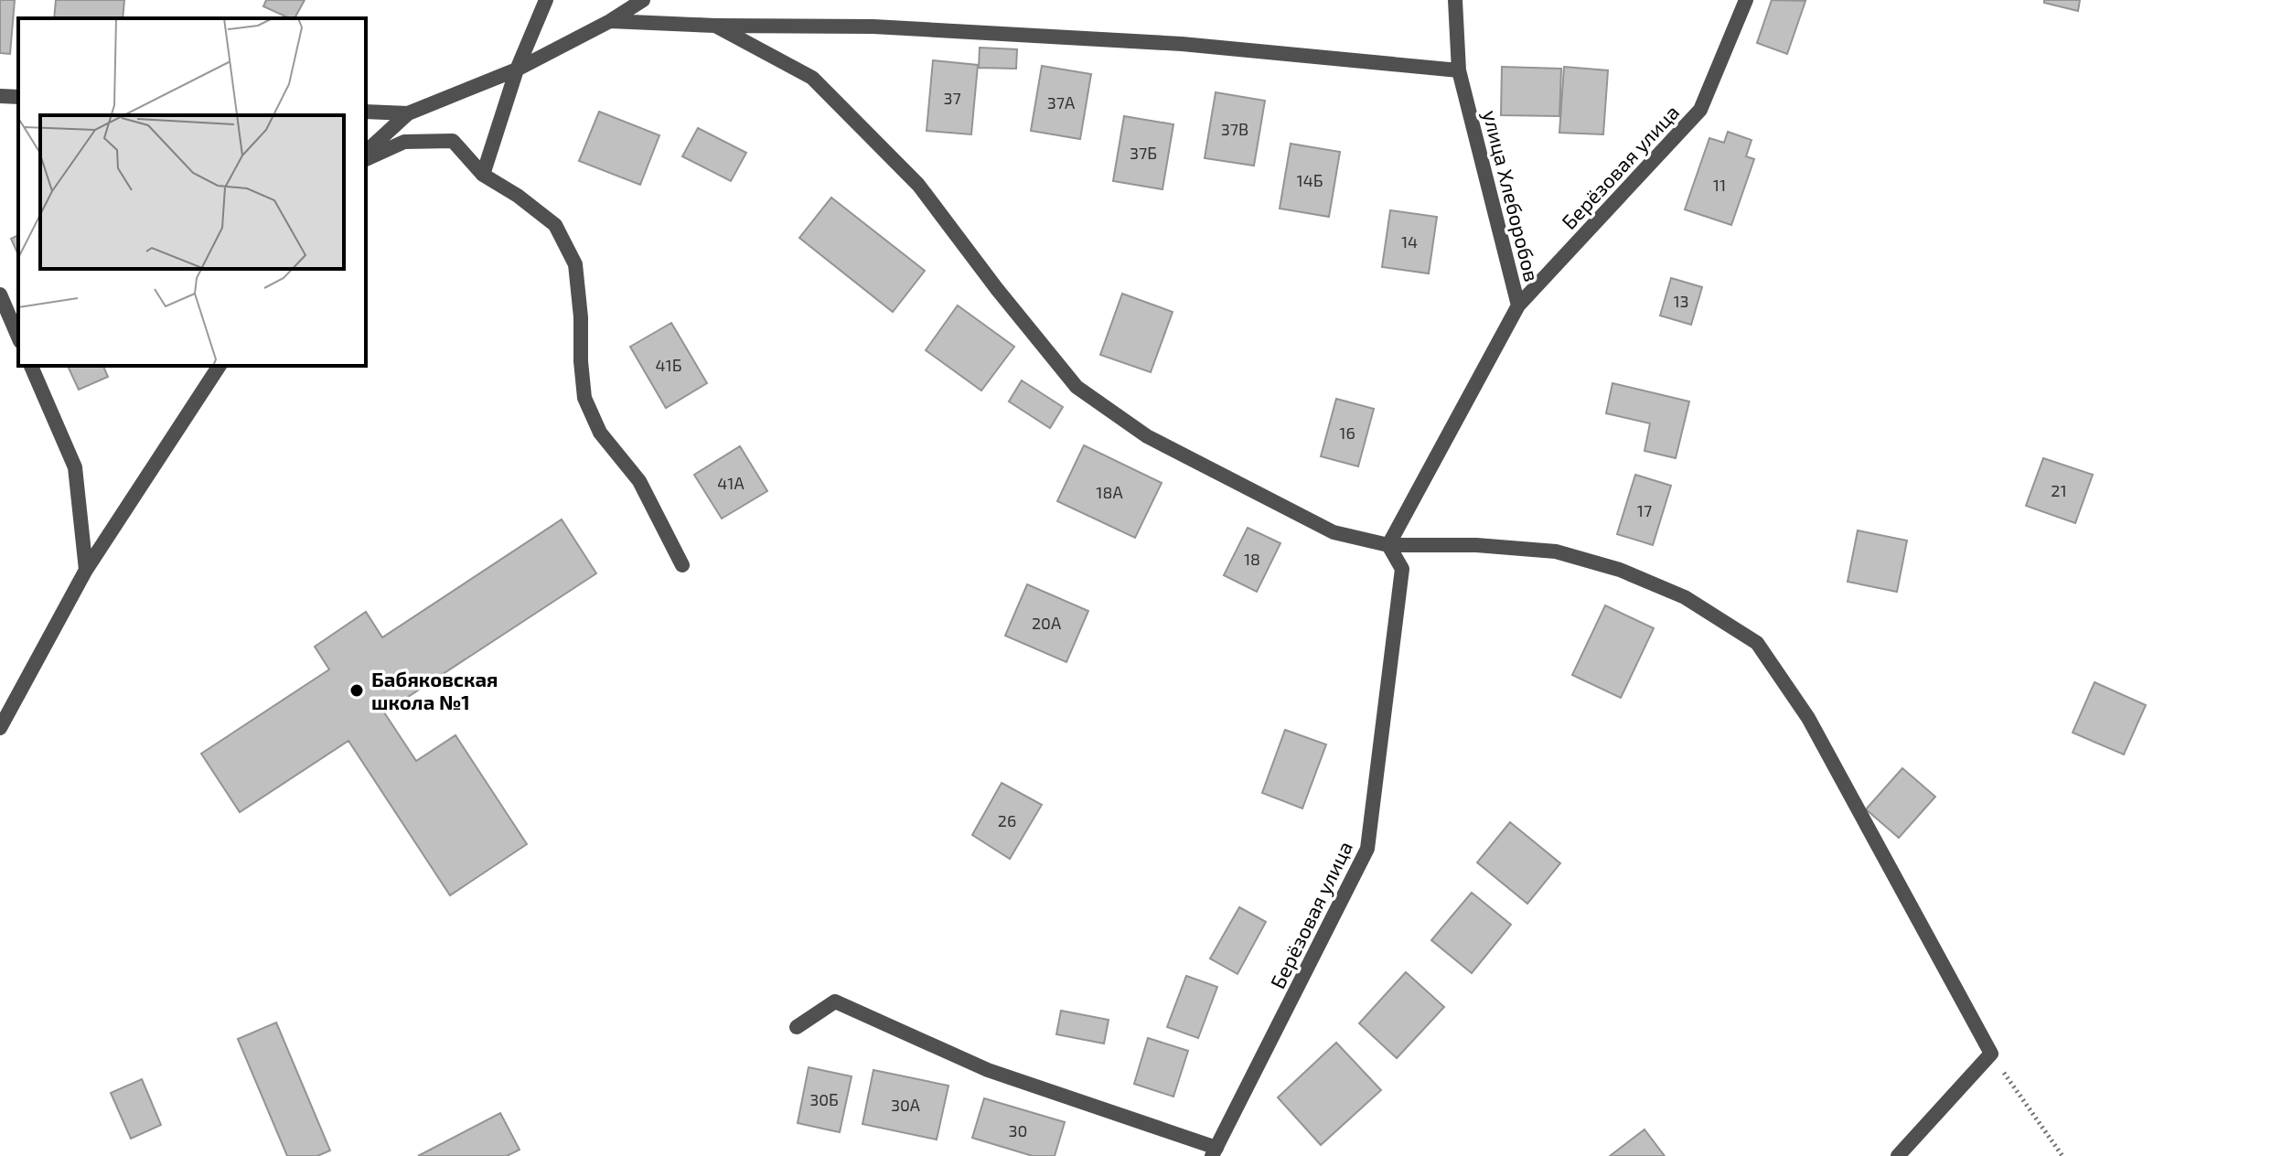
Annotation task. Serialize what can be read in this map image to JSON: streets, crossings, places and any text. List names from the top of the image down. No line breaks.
{"streets":{"street":["Берёзовая улица","улица Хлеборобов"]},"crossings":[["Берёзовая улица","улица Хлеборобов"]],"places":["Бабяковская школа №1"],"house_numbers":["37","37А","37В","37Б","14Б","11","14","13","41Б","16","41А","21","18А","17","18","20А","26","30Б","30А","30"]}
